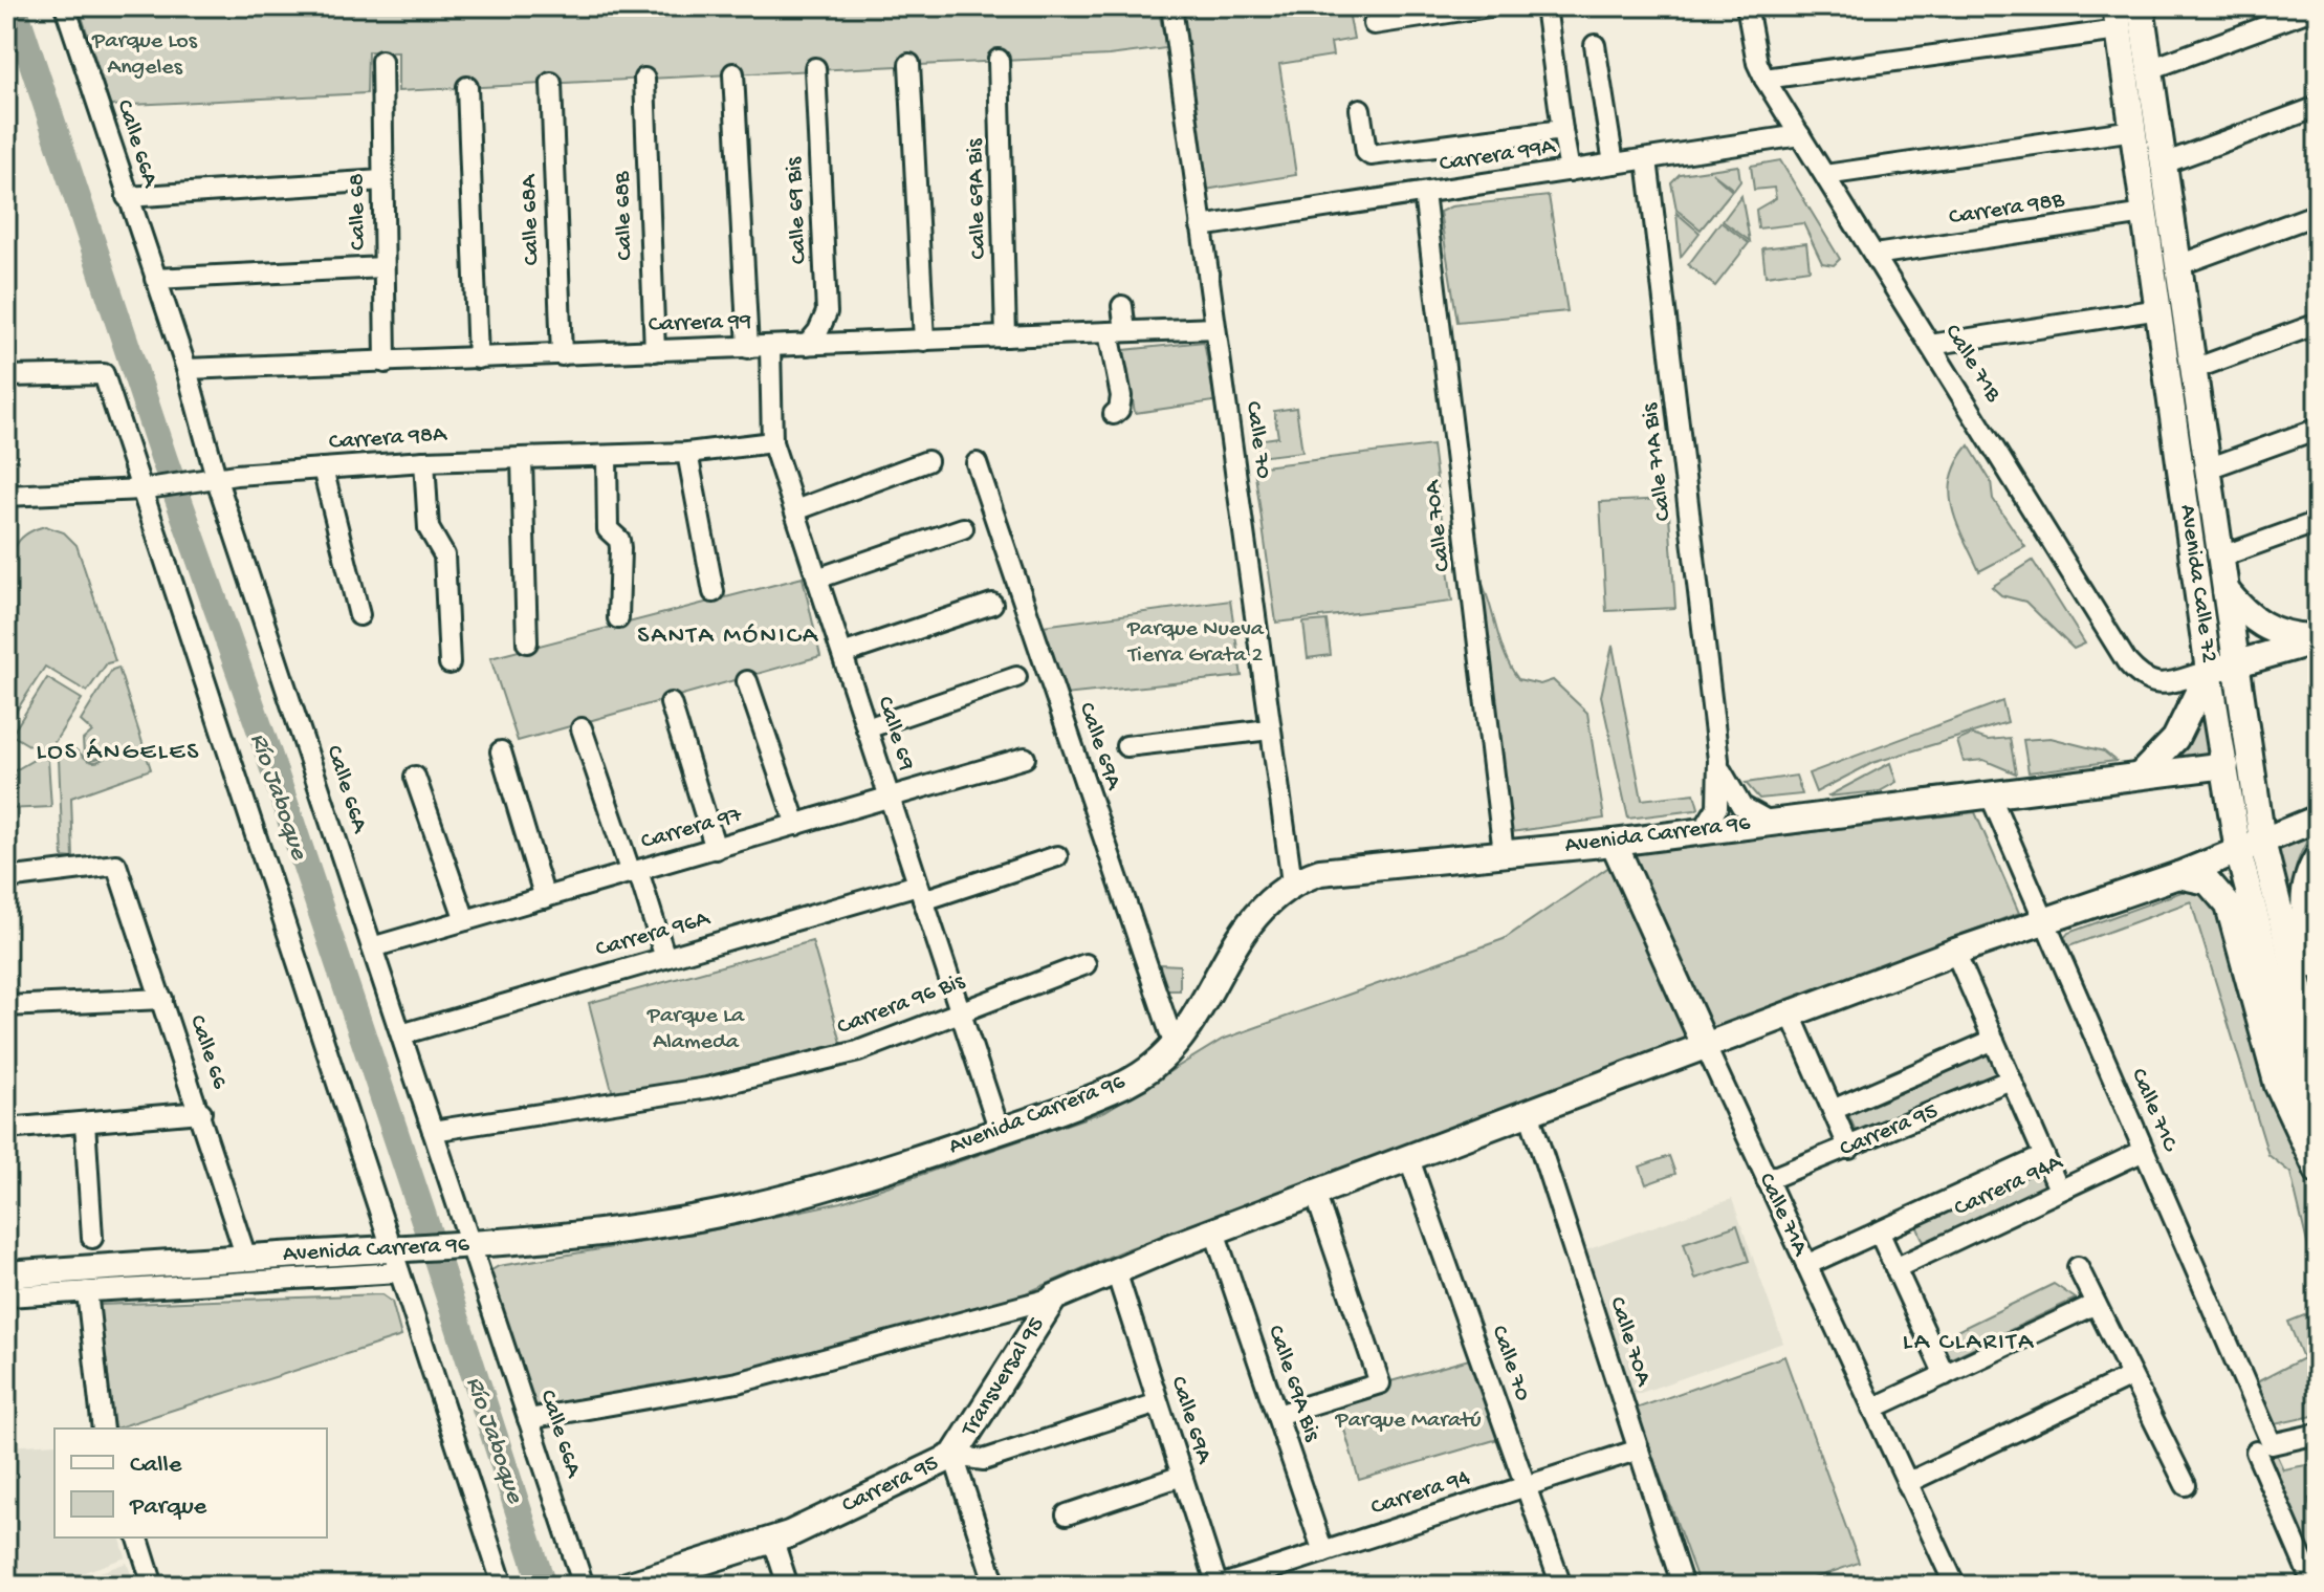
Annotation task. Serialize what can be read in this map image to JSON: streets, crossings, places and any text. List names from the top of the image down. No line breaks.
{"streets":{"main road":["Avenida Calle 72","Avenida Carrera 96","Carrera 95","Calle 71A","Transversal 95"],"street":["Calle 66A","Carrera 99A","Calle 69A Bis","Carrera 98B","Calle 69 Bis","Calle 68","Calle 68B","Calle 68A","Carrera 99","Calle 71B","Carrera 98A","Calle 70","Calle 71A Bis","Calle 70A","Calle 69","Calle 69A","Carrera 97","Carrera 96A","Carrera 96 Bis","Calle 66","Calle 71C","Carrera 94A","Carrera 94"]},"crossings":[["Calle 66A","Carrera 99"],["Calle 66A","Carrera 98A"],["Calle 66A","Carrera 97"],["Calle 66A","Avenida Carrera 96"],["Calle 66A","Carrera 96A"],["Calle 66A","Carrera 96 Bis"],["Carrera 99A","Calle 71B"],["Carrera 99A","Calle 70"],["Carrera 99A","Calle 71A Bis"],["Carrera 99A","Calle 70A"],["Calle 69A Bis","Carrera 99"],["Calle 69A Bis","Carrera 94"],["Carrera 98B","Calle 71B"],["Carrera 98B","Avenida Calle 72"],["Calle 69 Bis","Carrera 99"],["Calle 68","Carrera 99"],["Calle 68B","Carrera 99"],["Calle 68A","Carrera 99"],["Carrera 99","Calle 70"],["Carrera 99","Calle 69"],["Calle 71B","Avenida Calle 72"],["Carrera 98A","Calle 69"],["Calle 70","Avenida Carrera 96"],["Calle 70","Carrera 94"],["Calle 71A Bis","Avenida Carrera 96"],["Calle 70A","Avenida Carrera 96"],["Calle 70A","Carrera 94"],["Avenida Calle 72","Avenida Carrera 96"],["Calle 69","Carrera 97"],["Calle 69","Avenida Carrera 96"],["Calle 69","Carrera 96A"],["Calle 69","Carrera 96 Bis"],["Calle 69A","Avenida Carrera 96"],["Calle 69A","Carrera 95"],["Calle 69A","Carrera 94"],["Avenida Carrera 96","Calle 66"],["Avenida Carrera 96","Calle 71C"],["Avenida Carrera 96","Calle 71A"],["Calle 71C","Carrera 94A"],["Carrera 95","Calle 71A"],["Carrera 95","Transversal 95"],["Carrera 94A","Calle 71A"]],"districts":["SANTA MÓNICA","LOS ÁNGELES","LA CLARITA"],"water":["Río Jaboque"],"parks":["Parque Los Angeles","Parque Nueva Tierra Grata 2","Parque La Alameda","Parque Maratú"],"legend":["Calle","Parque"]}
